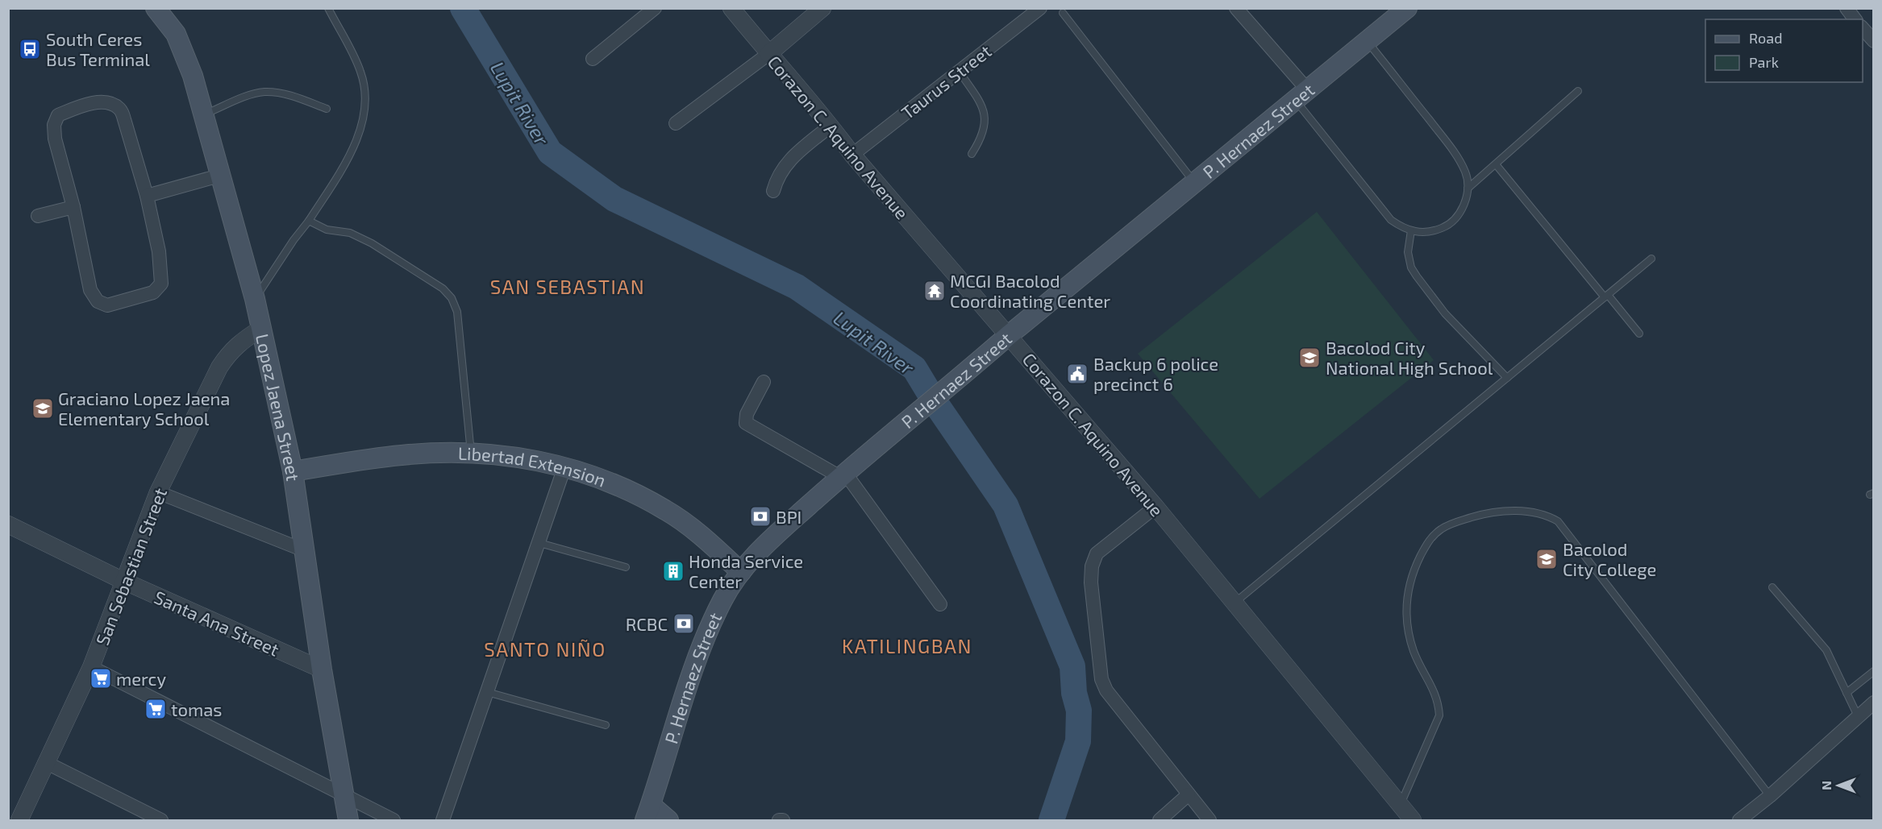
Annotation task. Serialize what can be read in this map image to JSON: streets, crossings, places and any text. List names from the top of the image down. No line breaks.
{"streets":{"main road":["P. Hernaez Street","Lopez Jaena Street","Libertad Extension"],"street":["Taurus Street","Corazon C. Aquino Avenue","San Sebastian Street","Santa Ana Street"]},"crossings":[["Taurus Street","Corazon C. Aquino Avenue"],["P. Hernaez Street","Corazon C. Aquino Avenue"],["P. Hernaez Street","Libertad Extension"],["Lopez Jaena Street","Libertad Extension"],["Lopez Jaena Street","San Sebastian Street"],["Lopez Jaena Street","Santa Ana Street"],["San Sebastian Street","Santa Ana Street"]],"districts":["SAN SEBASTIAN","KATILINGBAN","SANTO NIÑO"],"water":["Lupit River"],"places":{"bus stop":["South Ceres Bus Terminal"],"temple":["MCGI Bacolod Coordinating Center"],"school or university":["Bacolod City National High School","Graciano Lopez Jaena Elementary School","Bacolod City College"],"public building":["Backup 6 police precinct 6"],"bank":["BPI","RCBC"],"building":["Honda Service Center"],"supermarket":["mercy","tomas"]},"legend":["Road","Park"],"north":"left"}
